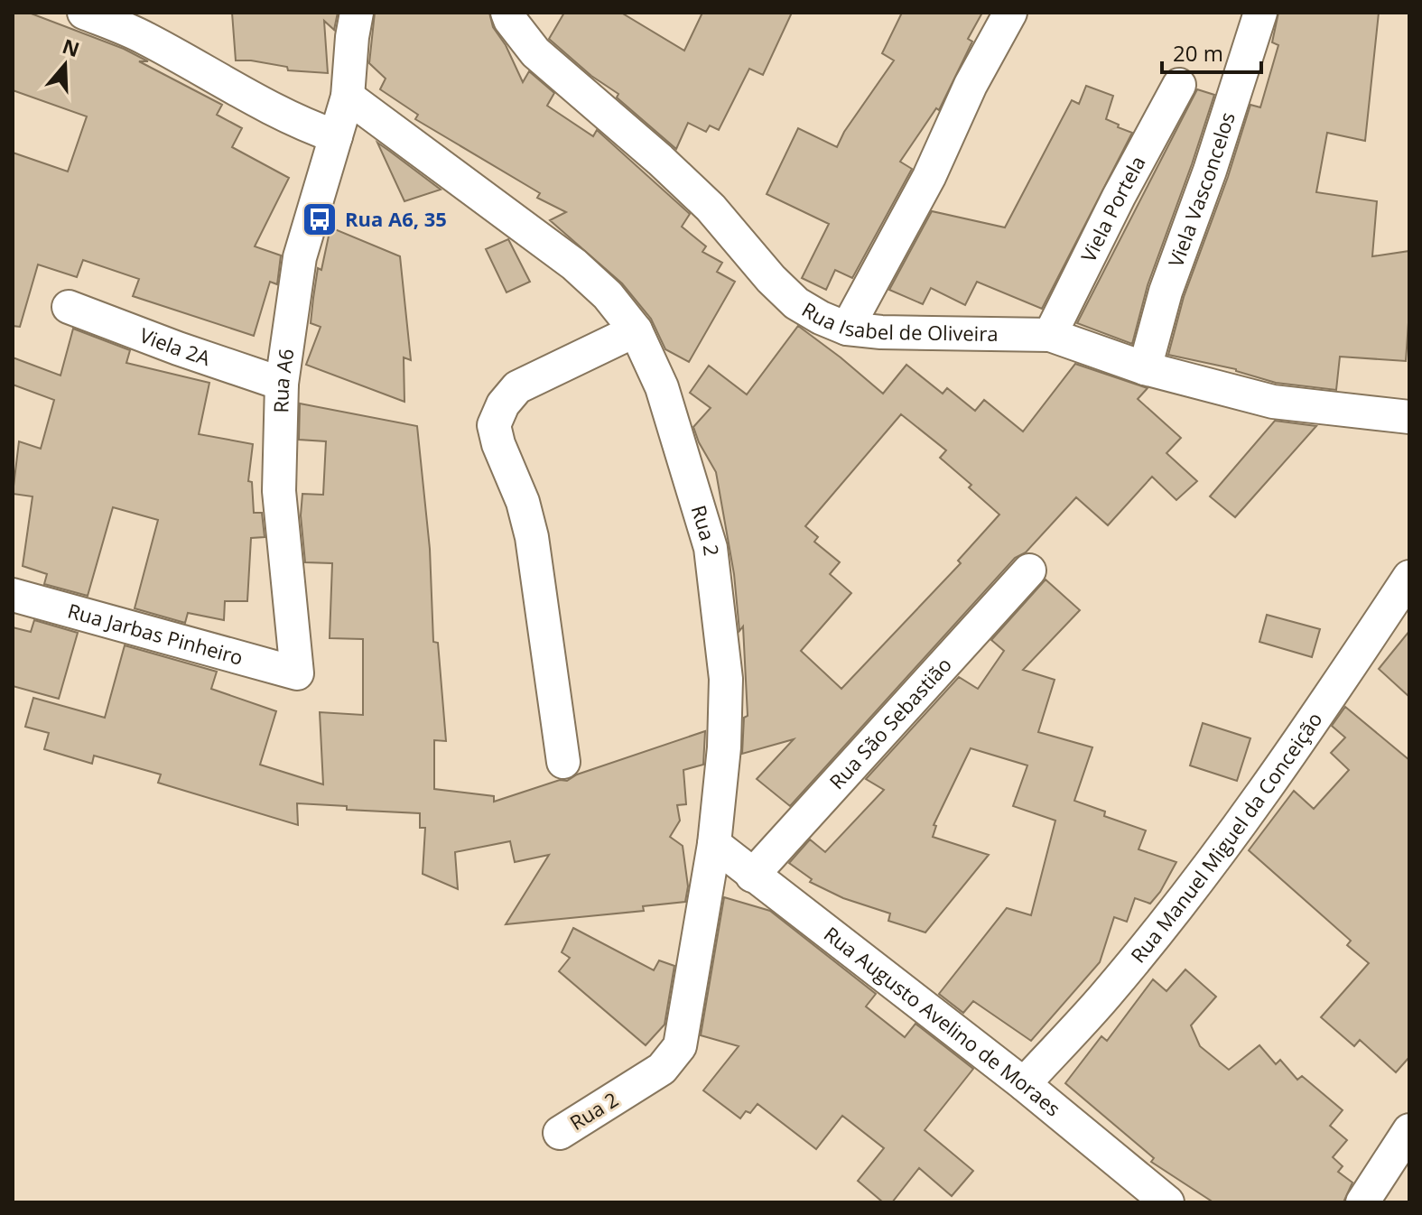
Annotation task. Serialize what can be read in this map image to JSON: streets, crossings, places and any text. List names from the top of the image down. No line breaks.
{"streets":{"street":["Viela Vasconcelos","Viela Portela","Rua Isabel de Oliveira","Viela 2A","Rua A6","Rua 2","Rua Jarbas Pinheiro","Rua São Sebastião","Rua Manuel Miguel da Conceição","Rua Augusto Avelino de Moraes"]},"crossings":[["Viela Vasconcelos","Rua Isabel de Oliveira"],["Viela Portela","Rua Isabel de Oliveira"],["Viela 2A","Rua A6"],["Rua A6","Rua 2"],["Rua A6","Rua Jarbas Pinheiro"],["Rua 2","Rua Augusto Avelino de Moraes"],["Rua São Sebastião","Rua Augusto Avelino de Moraes"],["Rua Manuel Miguel da Conceição","Rua Augusto Avelino de Moraes"]],"places":{"bus stop":["Rua A6, 35"]},"scale_bar":"20 m","north":"top"}
